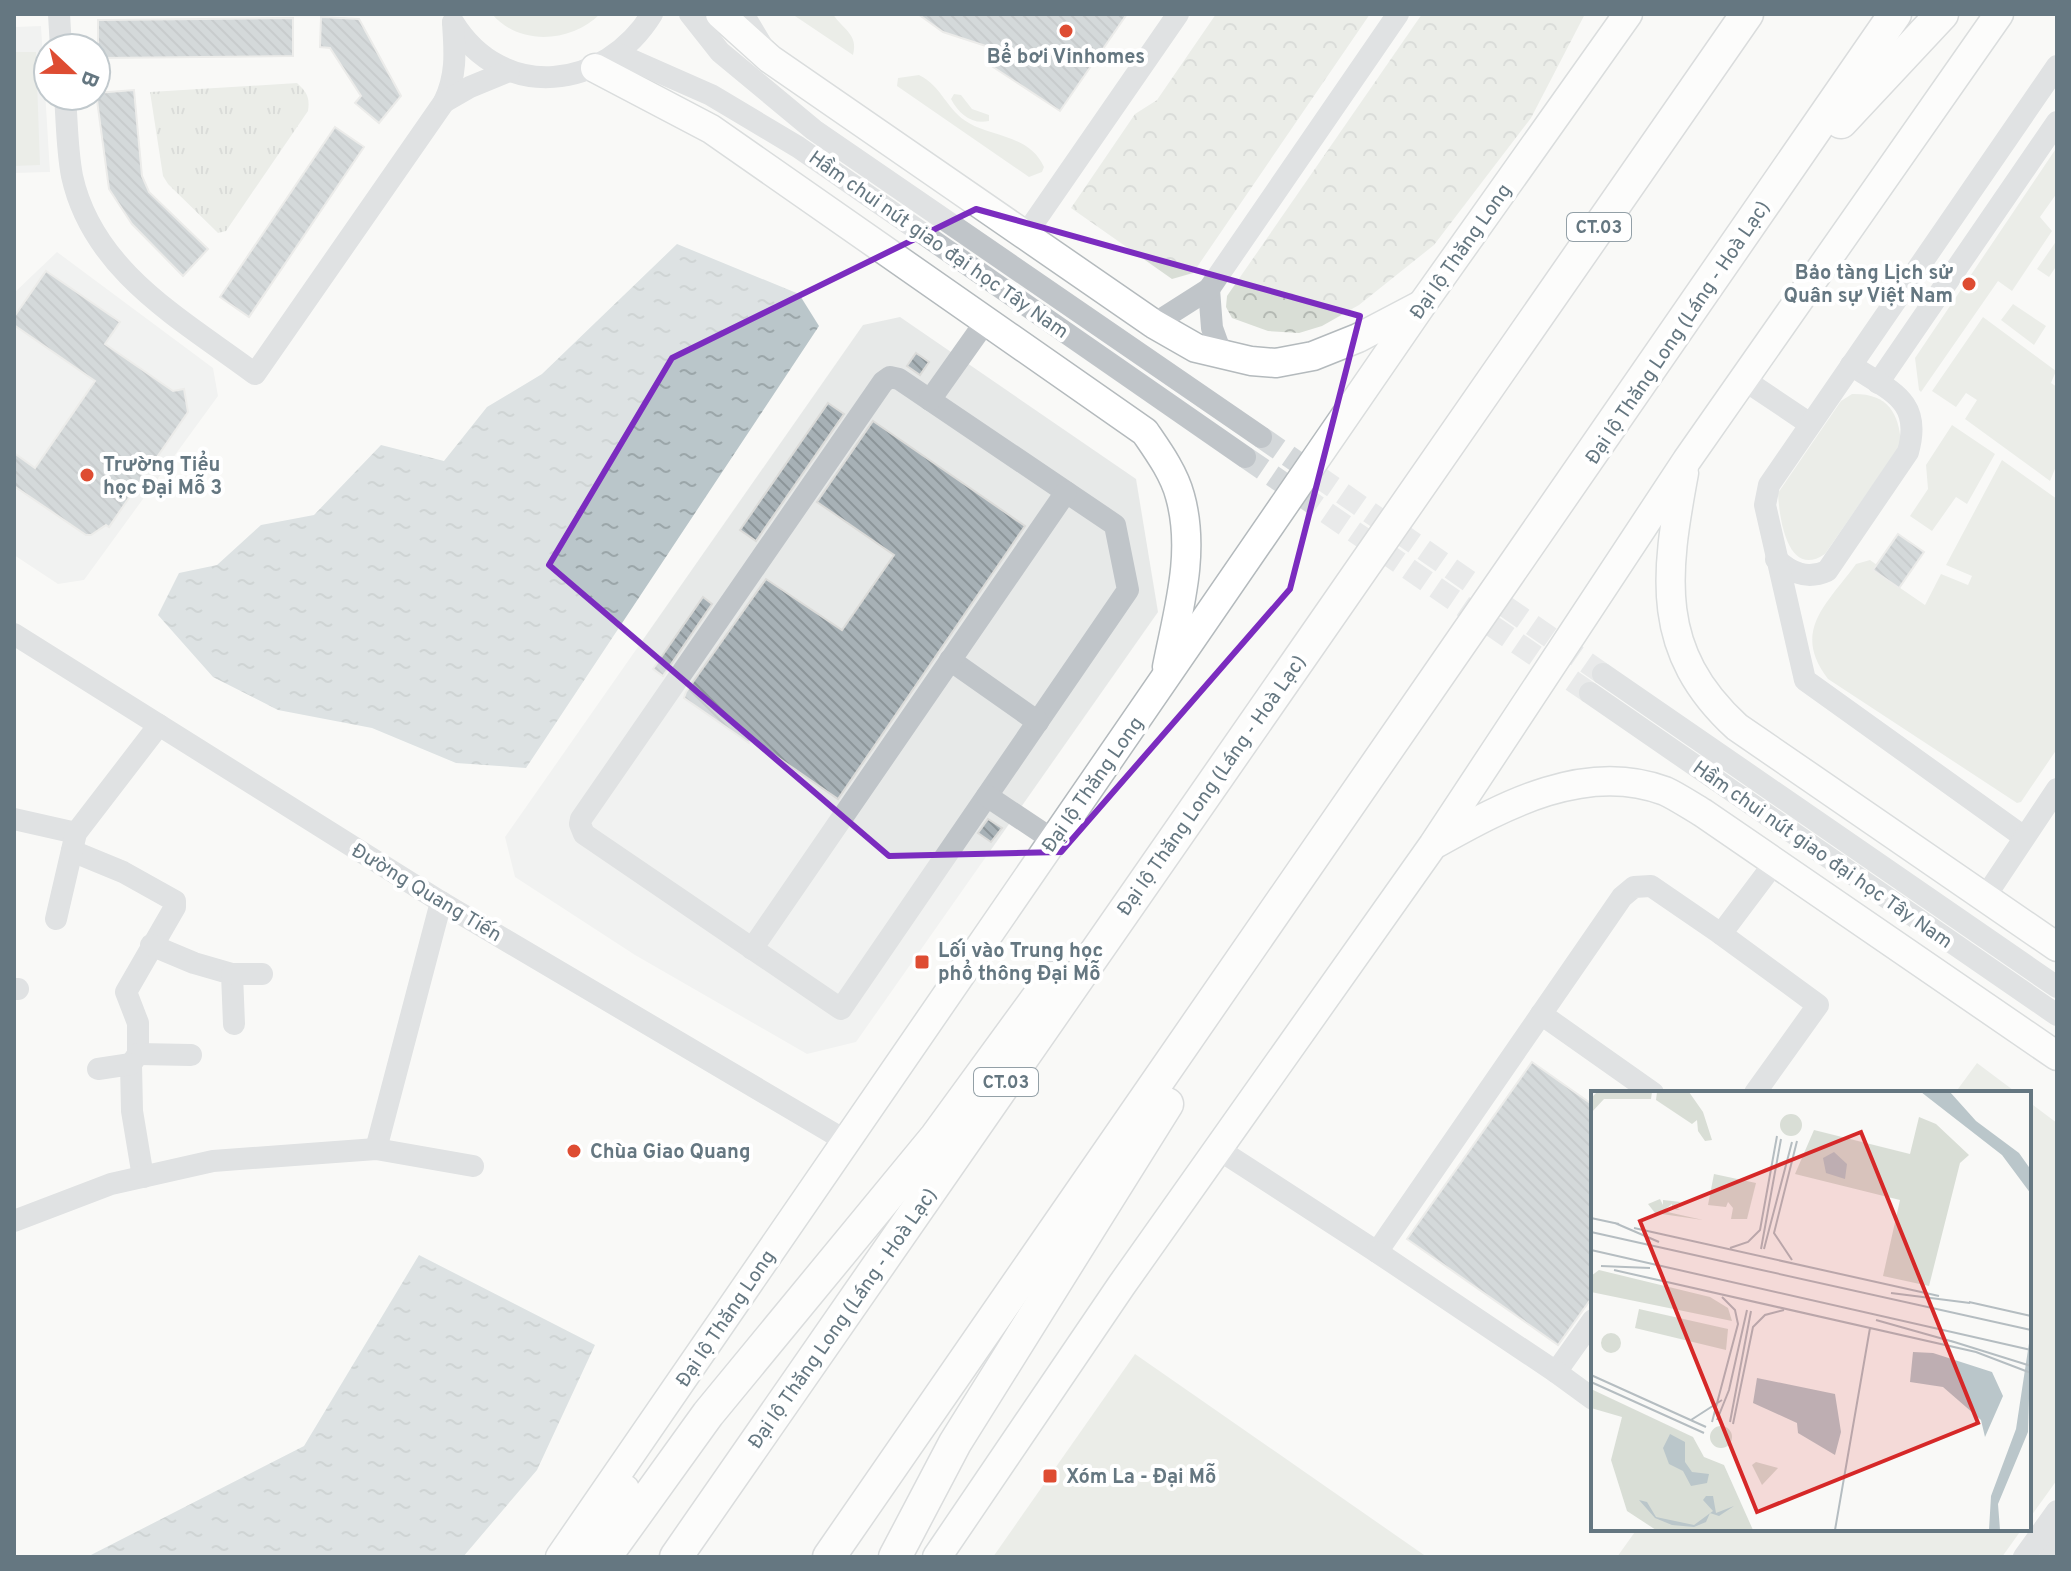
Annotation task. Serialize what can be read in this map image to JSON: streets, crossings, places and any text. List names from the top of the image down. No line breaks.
{"streets":{"highway":["CT.03","Đại lộ Thăng Long (Láng - Hoà Lạc)"],"main road":["Đại lộ Thăng Long"],"street":["Hầm chui nút giao đại học Tây Nam","Đường Quang Tiến"]},"crossings":[["Đại lộ Thăng Long","Đường Quang Tiến"]],"places":{"other":["Bể bơi Vinhomes","Bảo tàng Lịch sử Quân sự Việt Nam","Trường Tiểu học Đại Mỗ 3","Chùa Giao Quang"],"transit":["Lối vào Trung học phổ thông Đại Mỗ","Xóm La - Đại Mỗ"]},"north":"right"}
